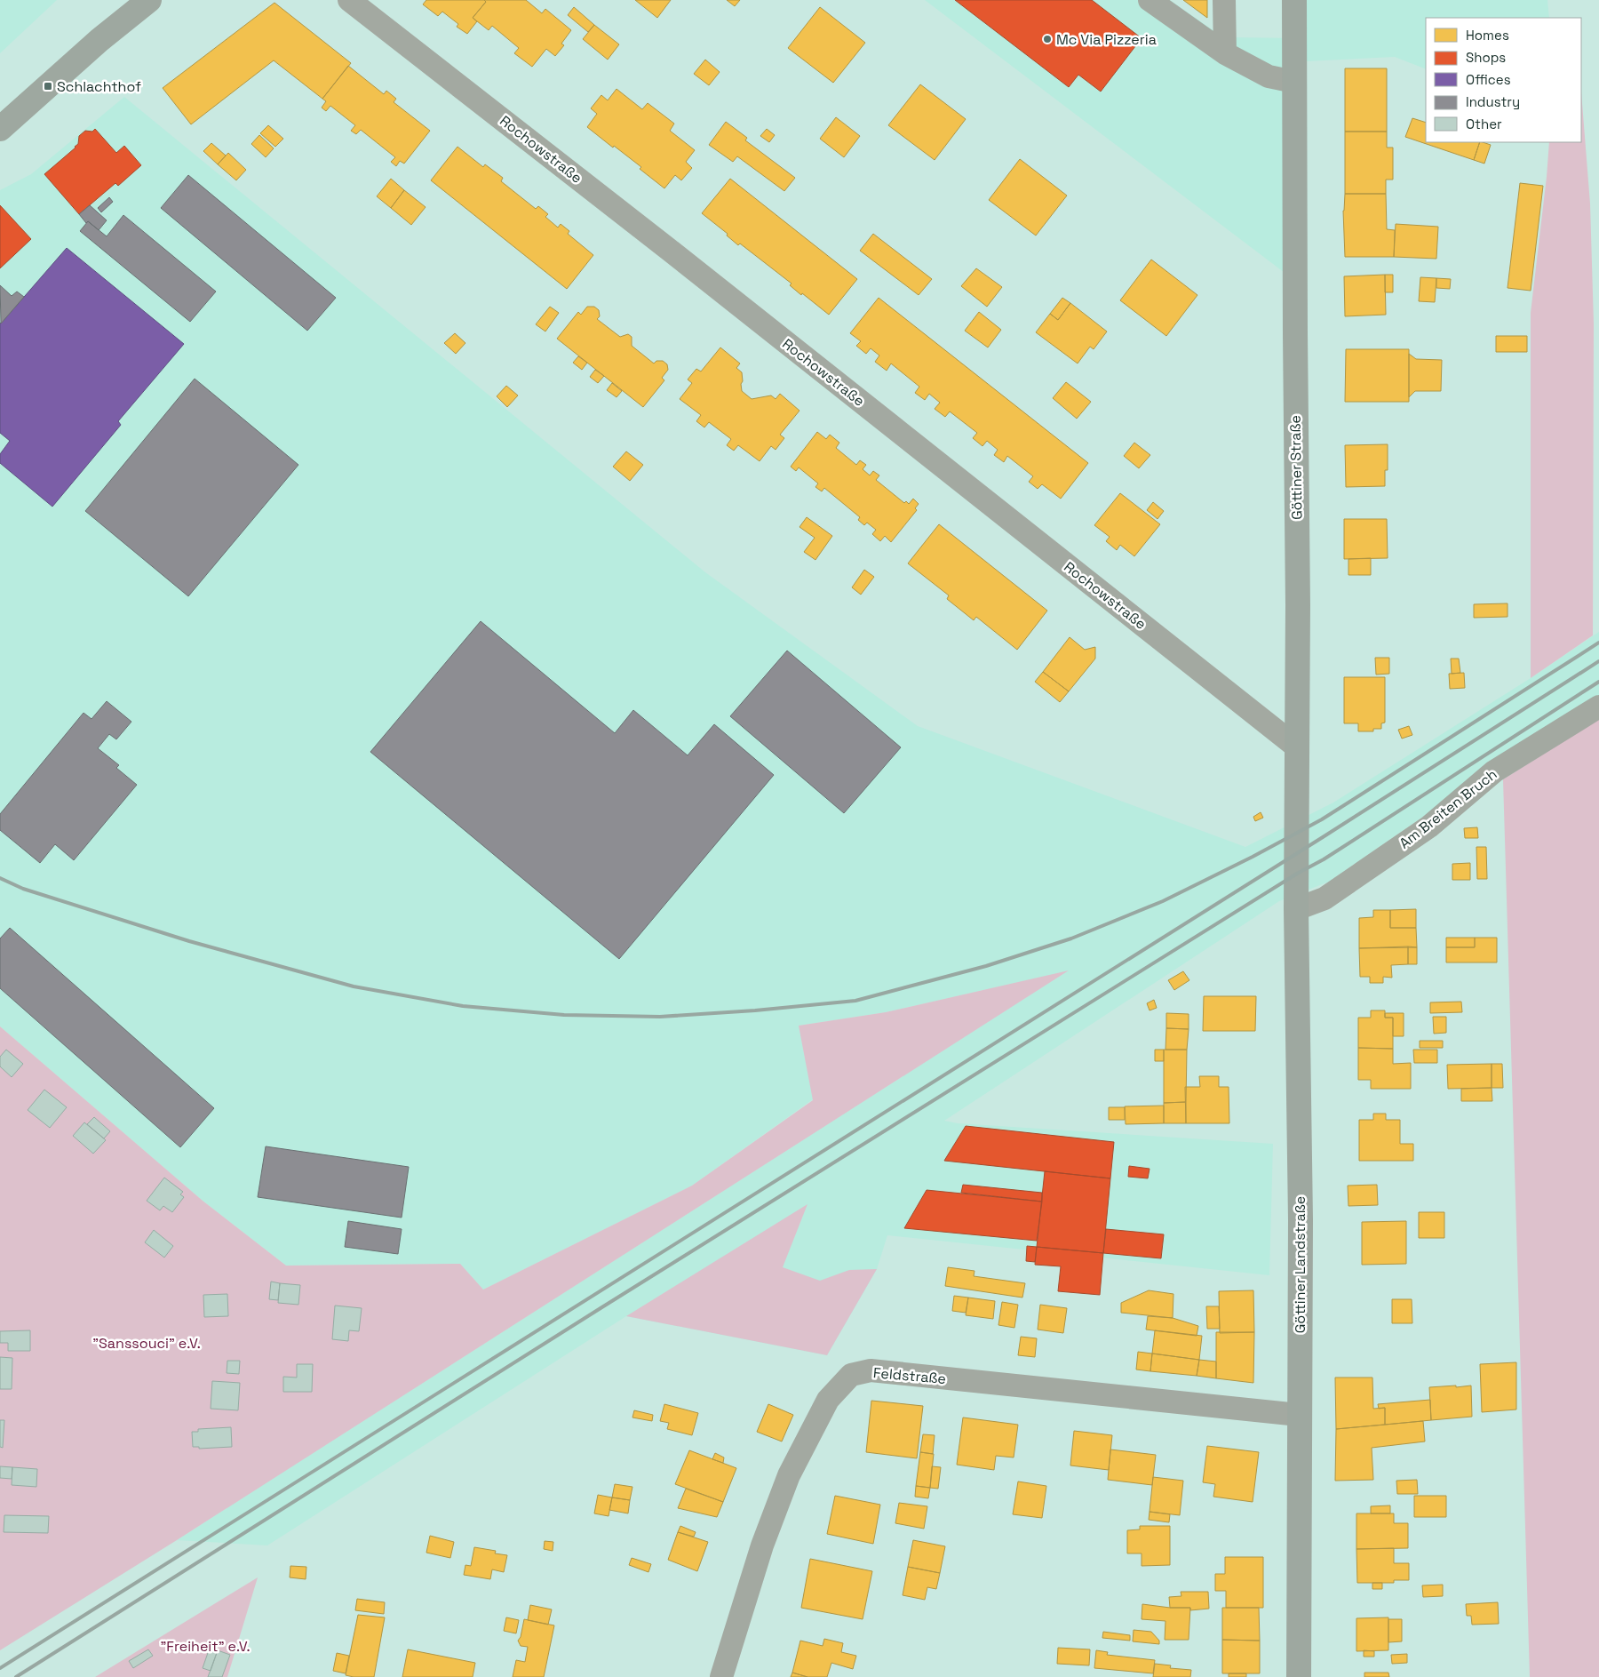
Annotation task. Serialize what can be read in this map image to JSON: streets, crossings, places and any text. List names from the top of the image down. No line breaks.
{"streets":{"street":["Rochowstraße","Göttiner Straße","Am Breiten Bruch","Göttiner Landstraße","Feldstraße"]},"crossings":[["Rochowstraße","Göttiner Straße"],["Göttiner Straße","Göttiner Landstraße"],["Am Breiten Bruch","Göttiner Landstraße"],["Göttiner Landstraße","Feldstraße"]],"parks":["\"Sanssouci\" e.V.","\"Freiheit\" e.V."],"places":{"other":["Mc Via Pizzeria"],"transit":["Schlachthof"]},"legend":["Homes","Shops","Offices","Industry","Other"]}
